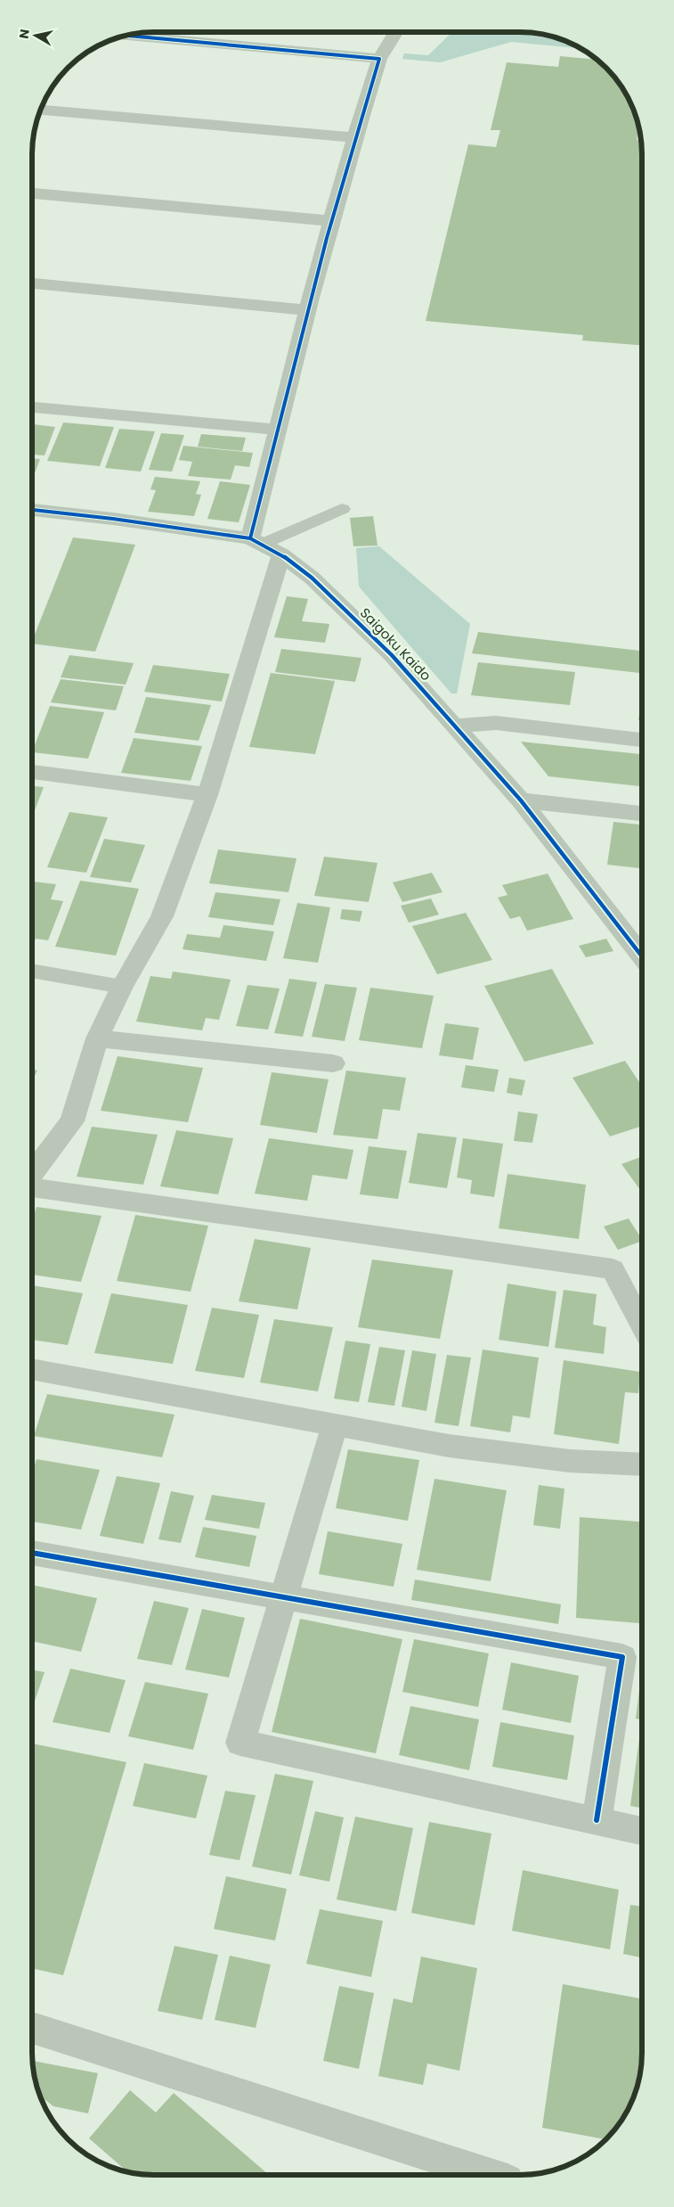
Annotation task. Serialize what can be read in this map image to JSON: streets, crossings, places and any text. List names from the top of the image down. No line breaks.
{"streets":{"street":["Saigoku Kaido"]},"north":"left"}
